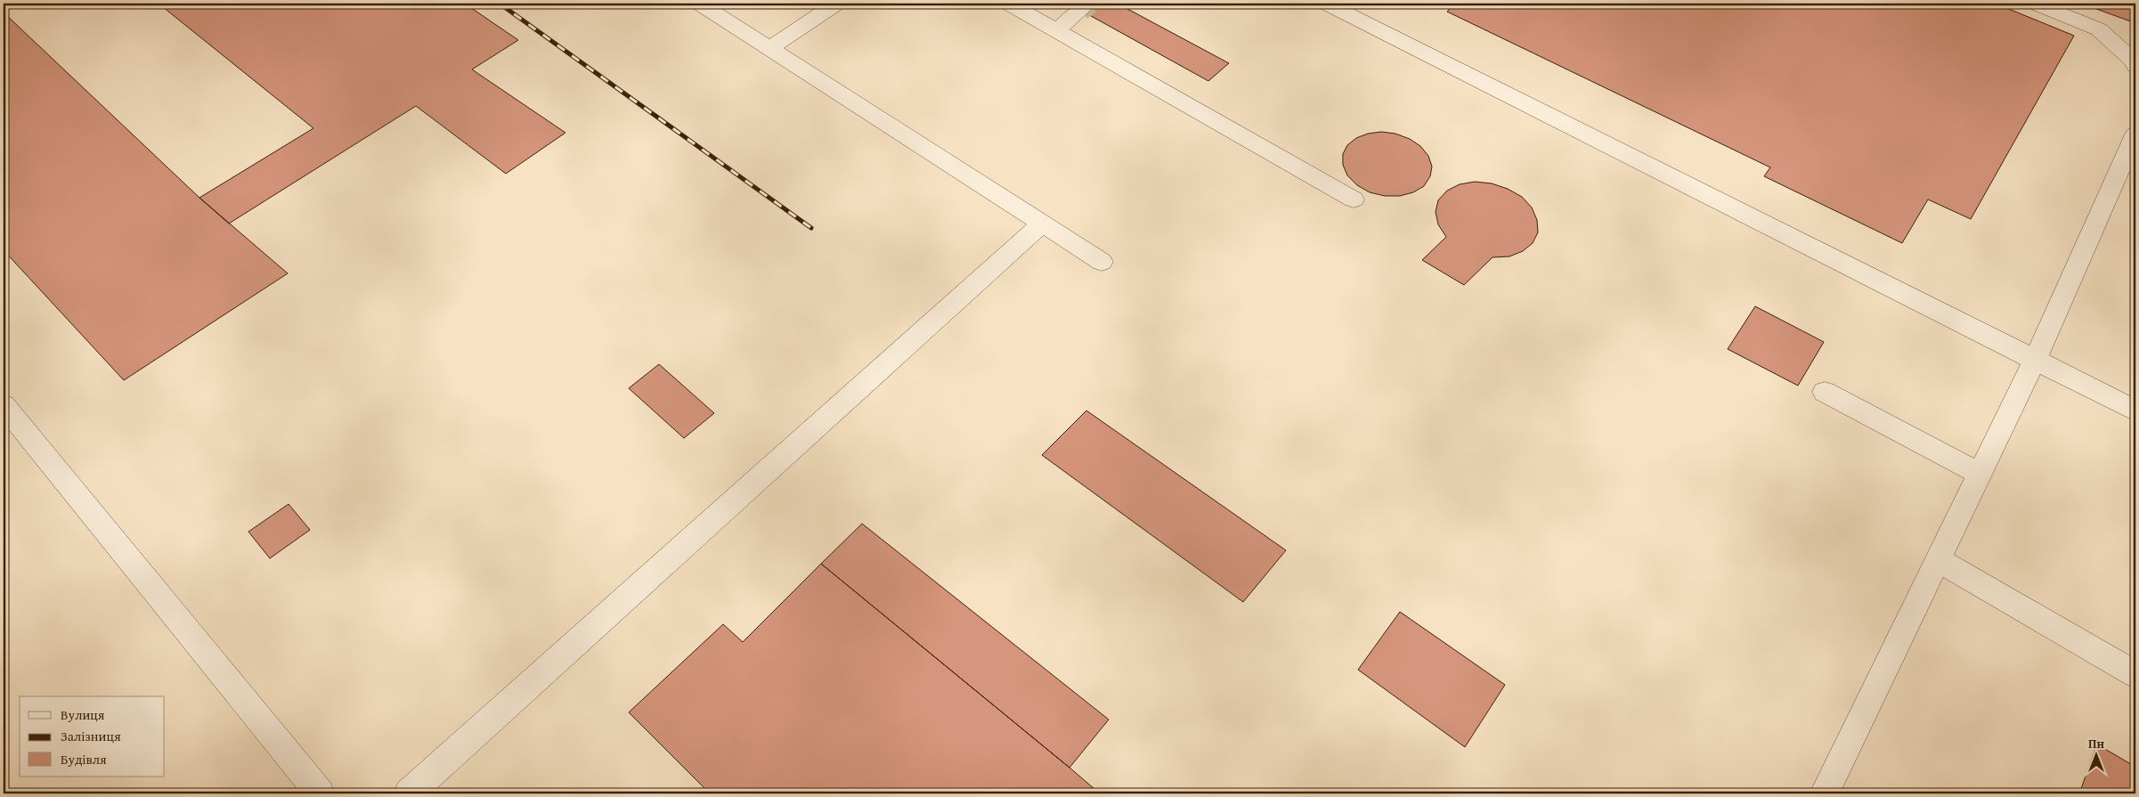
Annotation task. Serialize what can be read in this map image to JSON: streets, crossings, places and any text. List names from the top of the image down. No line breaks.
{"legend":["Вулиця","Залізниця","Будівля"],"north":"top"}
